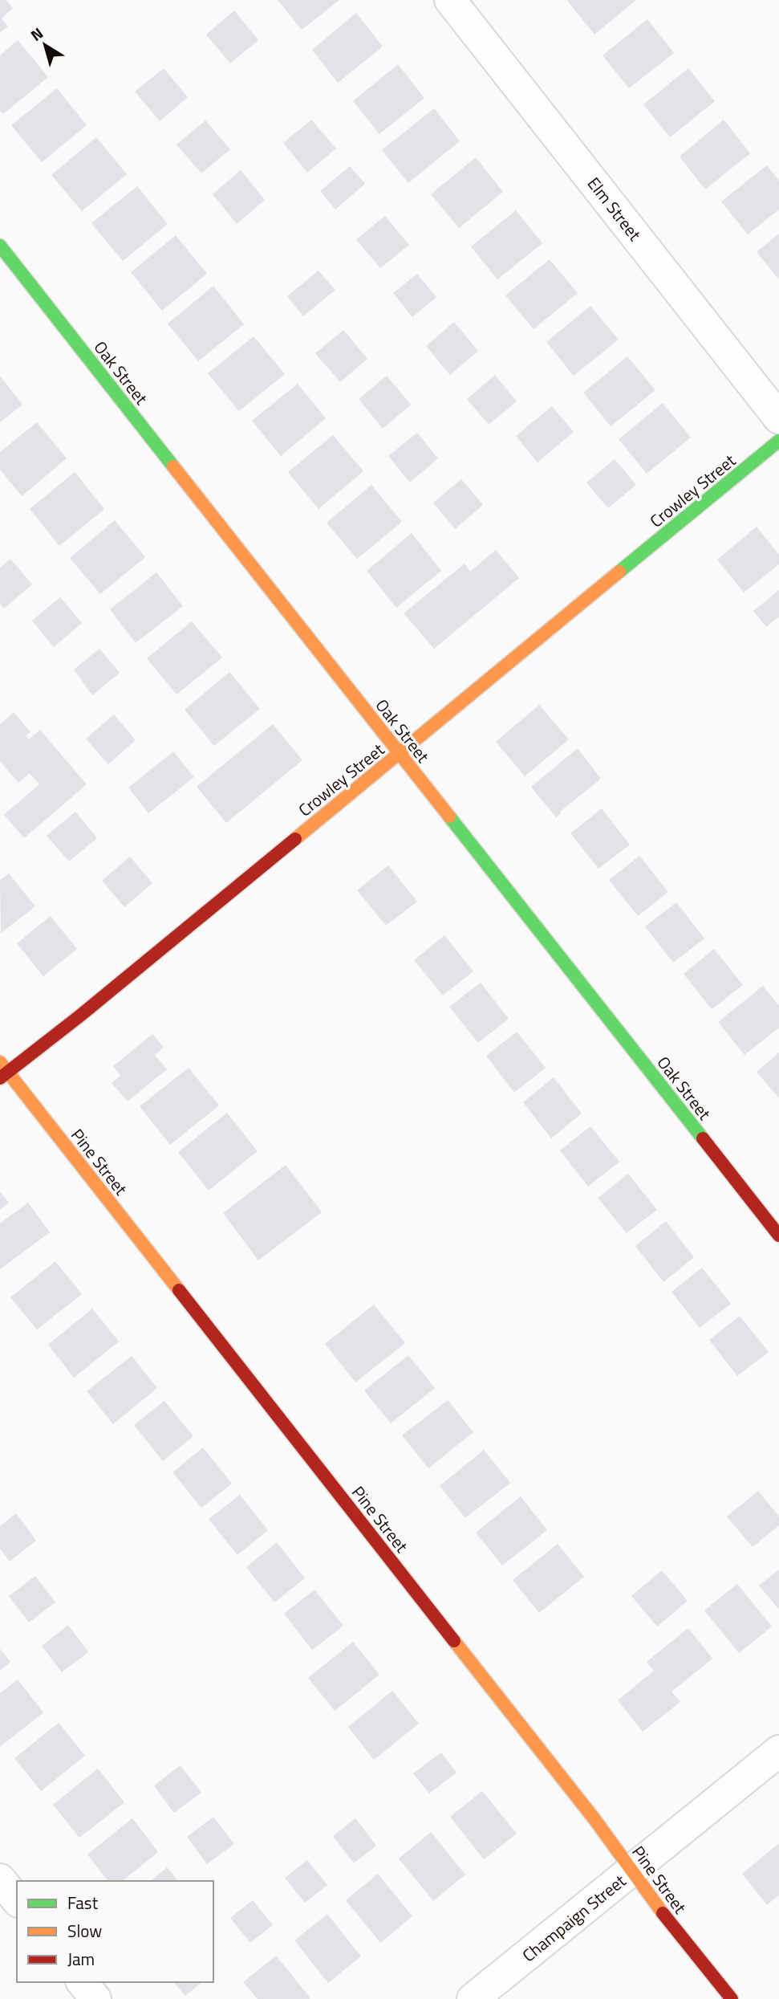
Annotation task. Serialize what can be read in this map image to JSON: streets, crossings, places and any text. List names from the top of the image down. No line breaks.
{"streets":{"street":["Elm Street","Oak Street","Crowley Street","Pine Street","Champaign Street"]},"crossings":[["Oak Street","Crowley Street"],["Crowley Street","Pine Street"],["Pine Street","Champaign Street"]],"legend":["Fast","Slow","Jam"],"north":"top left"}
